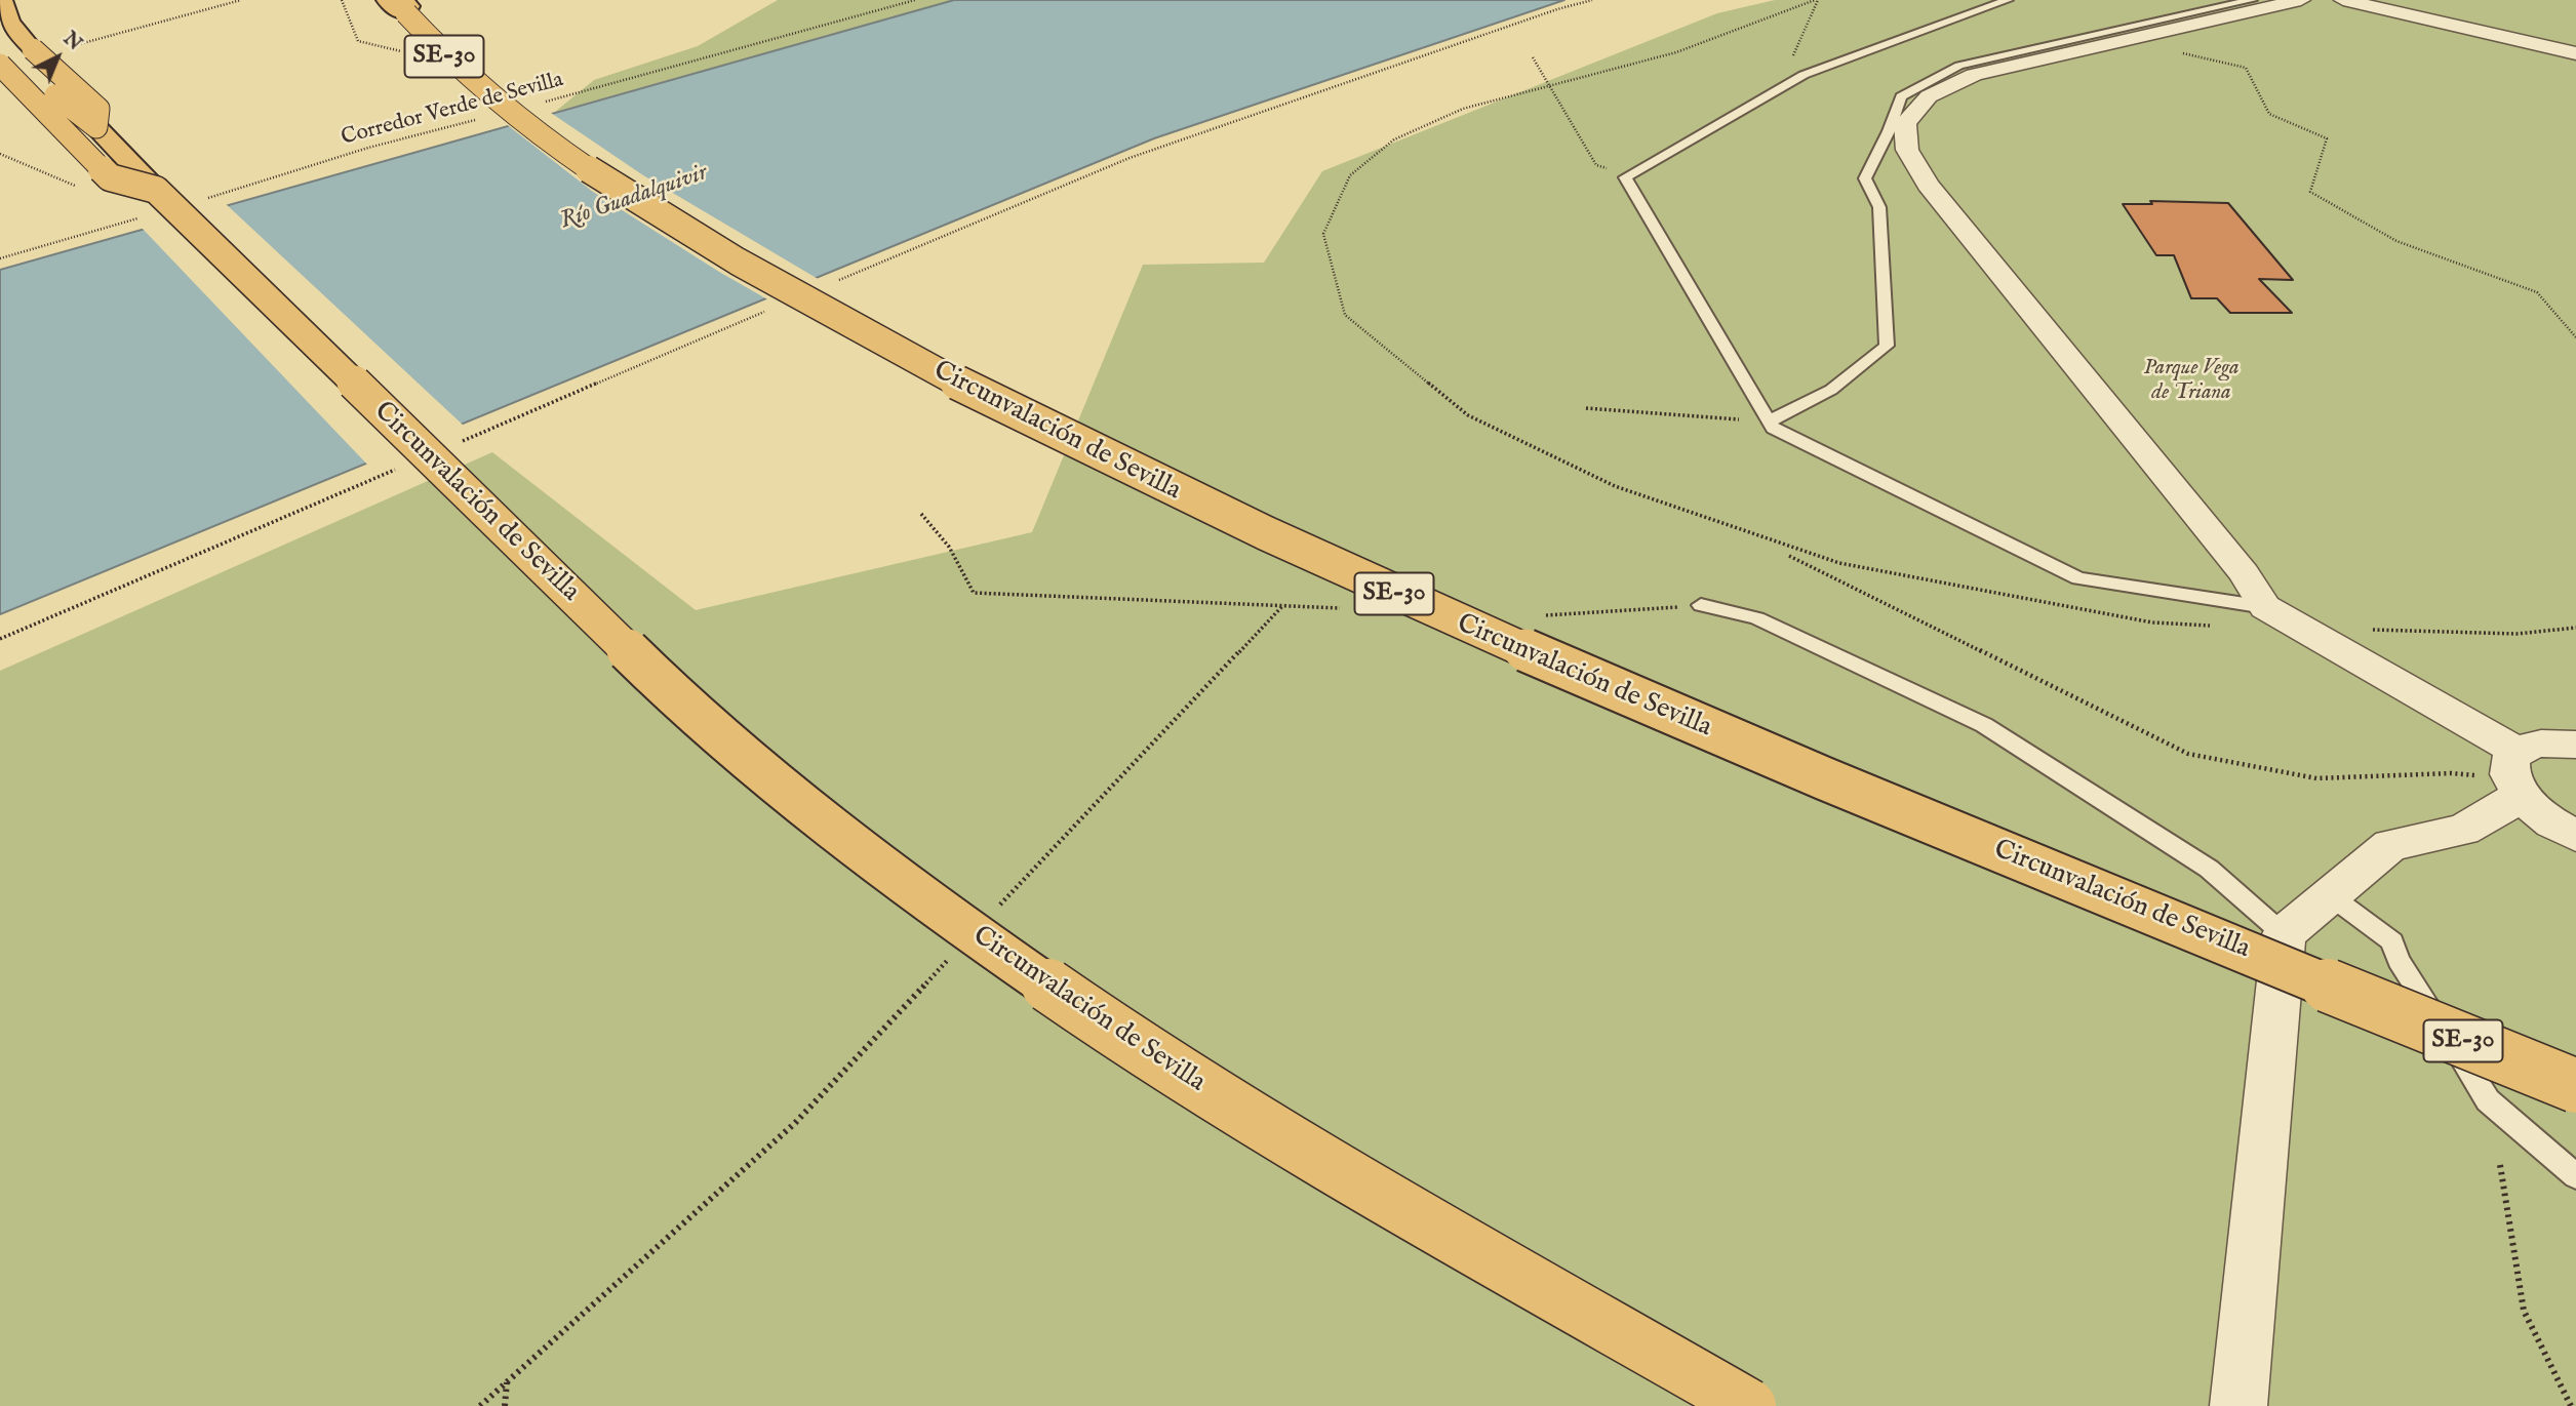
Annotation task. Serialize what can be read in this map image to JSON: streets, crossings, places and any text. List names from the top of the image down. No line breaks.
{"streets":{"highway":["SE-30","Circunvalación de Sevilla"],"path":["Corredor Verde de Sevilla"]},"water":["Río Guadalquivir"],"parks":["Parque Vega de Triana"],"north":"top right"}
